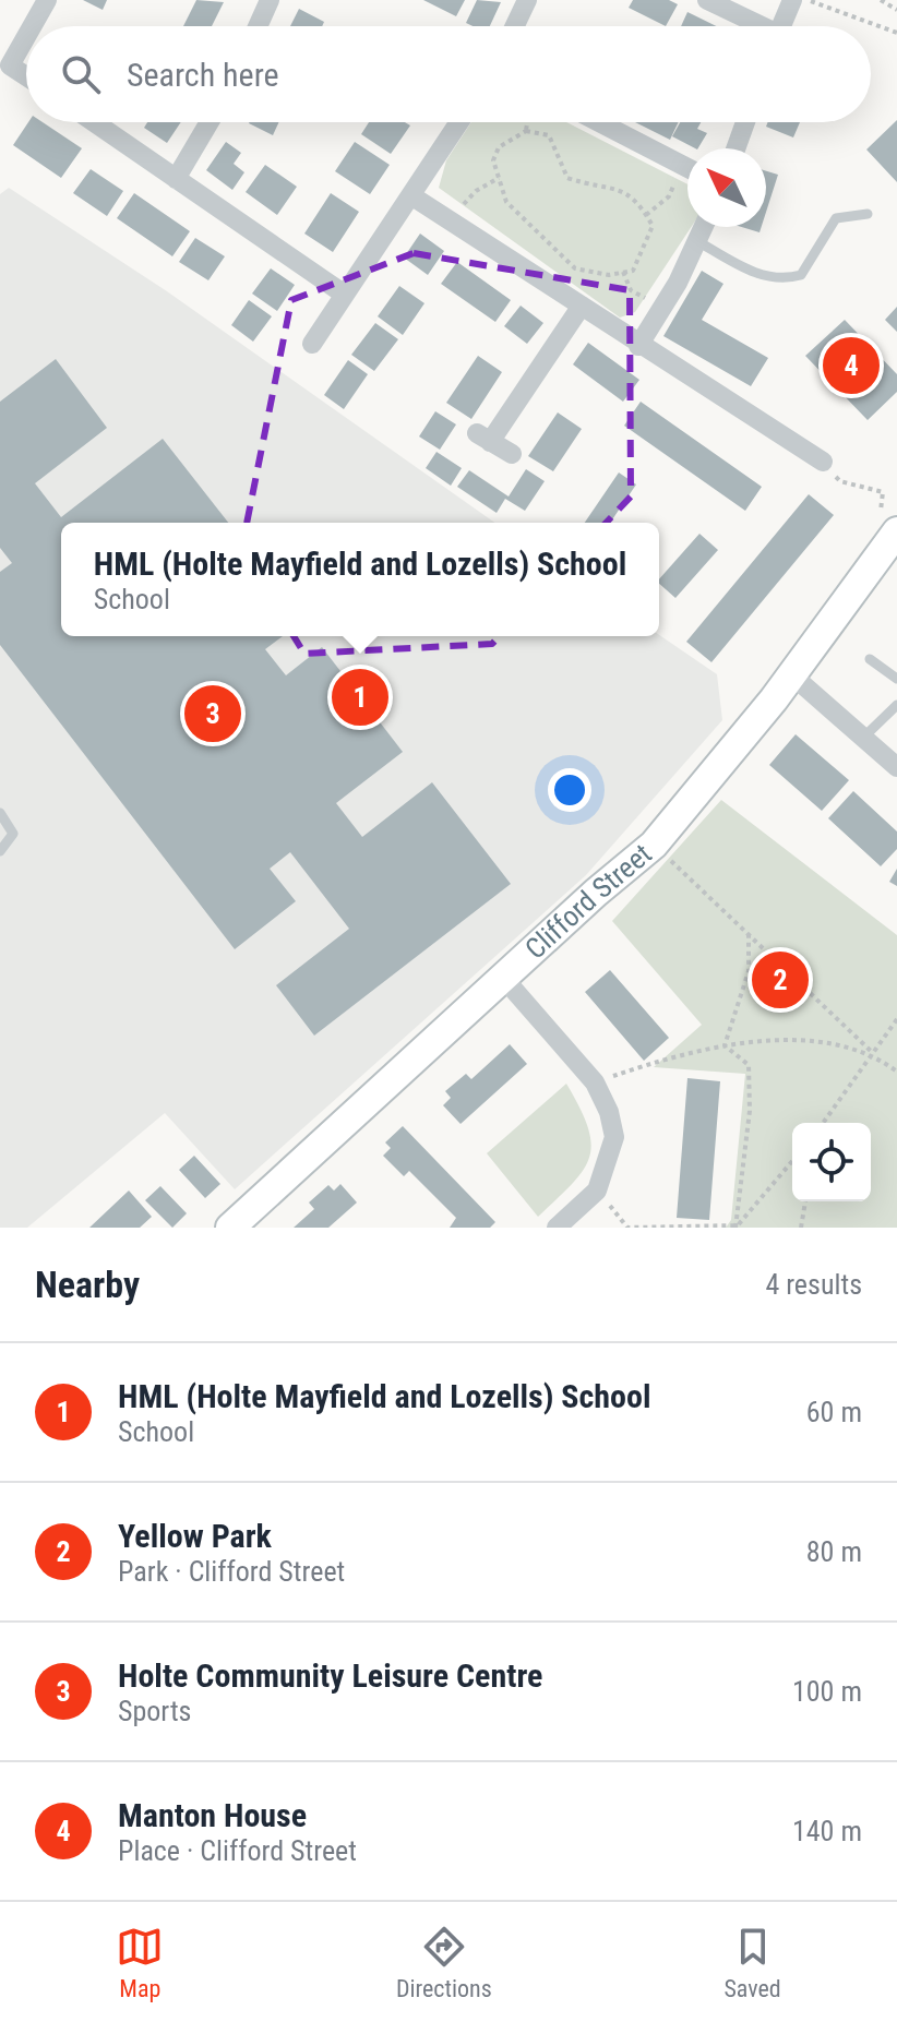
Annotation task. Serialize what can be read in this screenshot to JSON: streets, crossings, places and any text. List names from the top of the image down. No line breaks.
{"streets":{"main road":["Clifford Street"]},"north":"top left","page":{"search":"Search here","pins":["4","1","3","2"],"popup":["HML (Holte Mayfield and Lozells) School","School"],"heading":["Nearby","4 results"],"list":[{"mark":"1","name":"HML (Holte Mayfield and Lozells) School","note":"School","value":"60 m"},{"mark":"2","name":"Yellow Park","note":"Park · Clifford Street","value":"80 m"},{"mark":"3","name":"Holte Community Leisure Centre","note":"Sports","value":"100 m"},{"mark":"4","name":"Manton House","note":"Place · Clifford Street","value":"140 m"}],"nav":["Map","Directions","Saved"]}}
